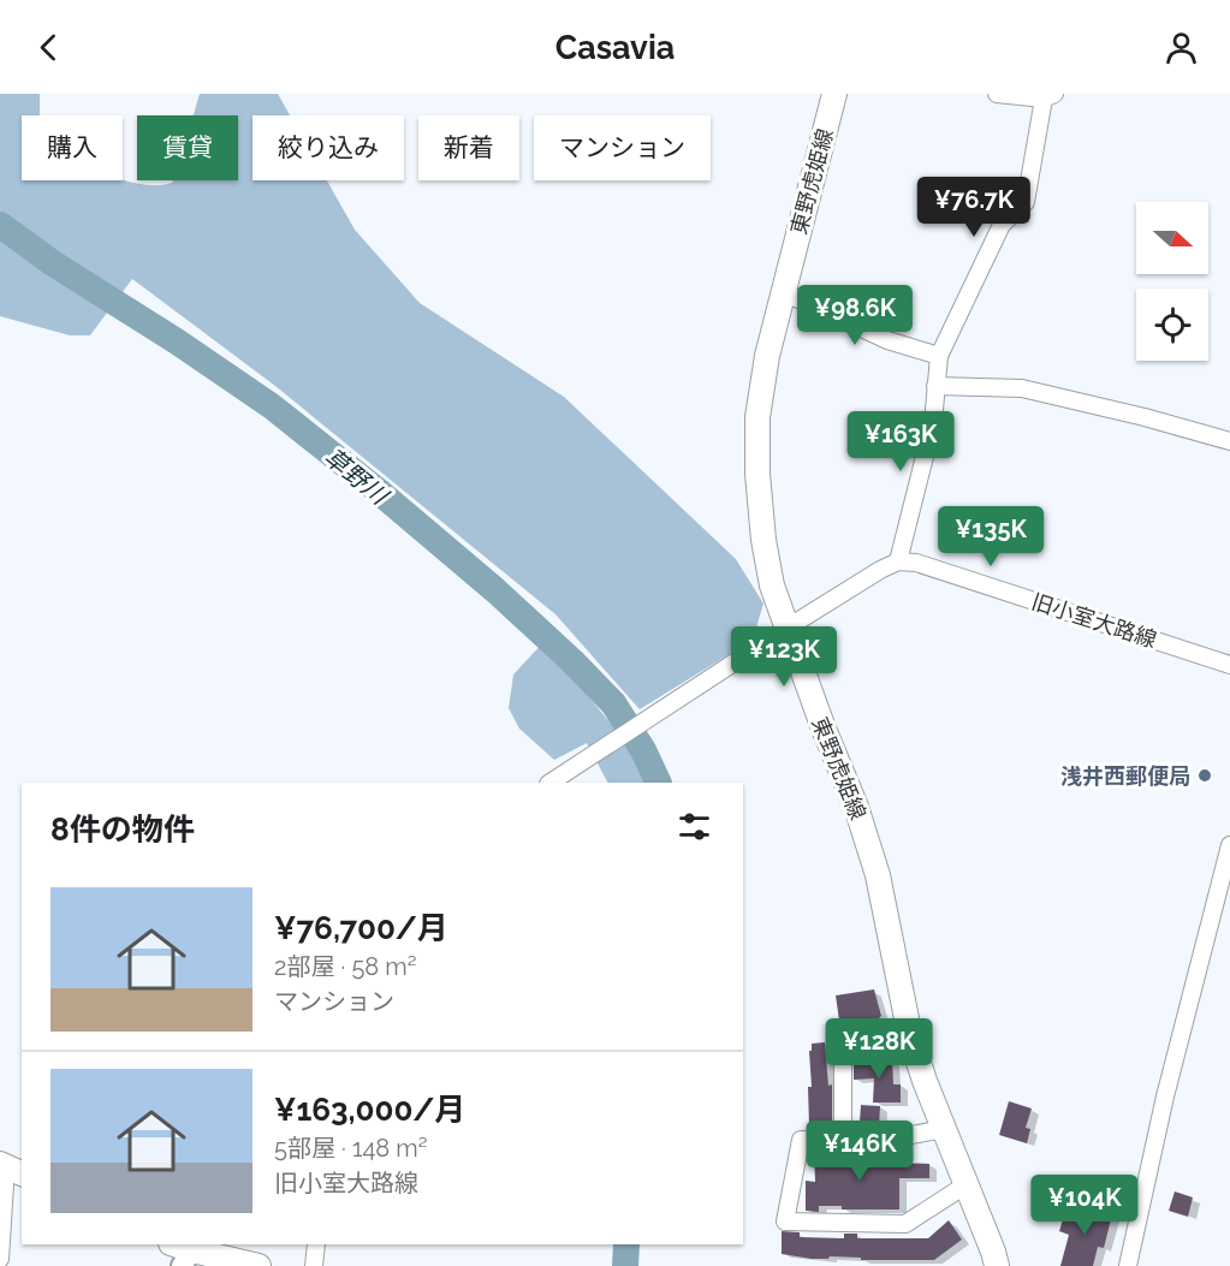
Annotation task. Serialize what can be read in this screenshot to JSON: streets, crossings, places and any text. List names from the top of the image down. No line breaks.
{"streets":{"main road":["東野虎姫線"],"street":["旧小室大路線"]},"water":["草野川"],"places":["浅井西郵便局"],"north":"right","page":{"header":"Casavia","chip":["購入","賃貸","絞り込み","新着","マンション"],"price":["¥76.7K","¥98.6K","¥163K","¥135K","¥123K","¥128K","¥146K","¥104K"],"heading":"8件の物件","list":[{"name":"¥76,700/月","note":"2部屋 · 58 m² · マンション"},{"name":"¥163,000/月","note":"5部屋 · 148 m² · 旧小室大路線"}]}}
